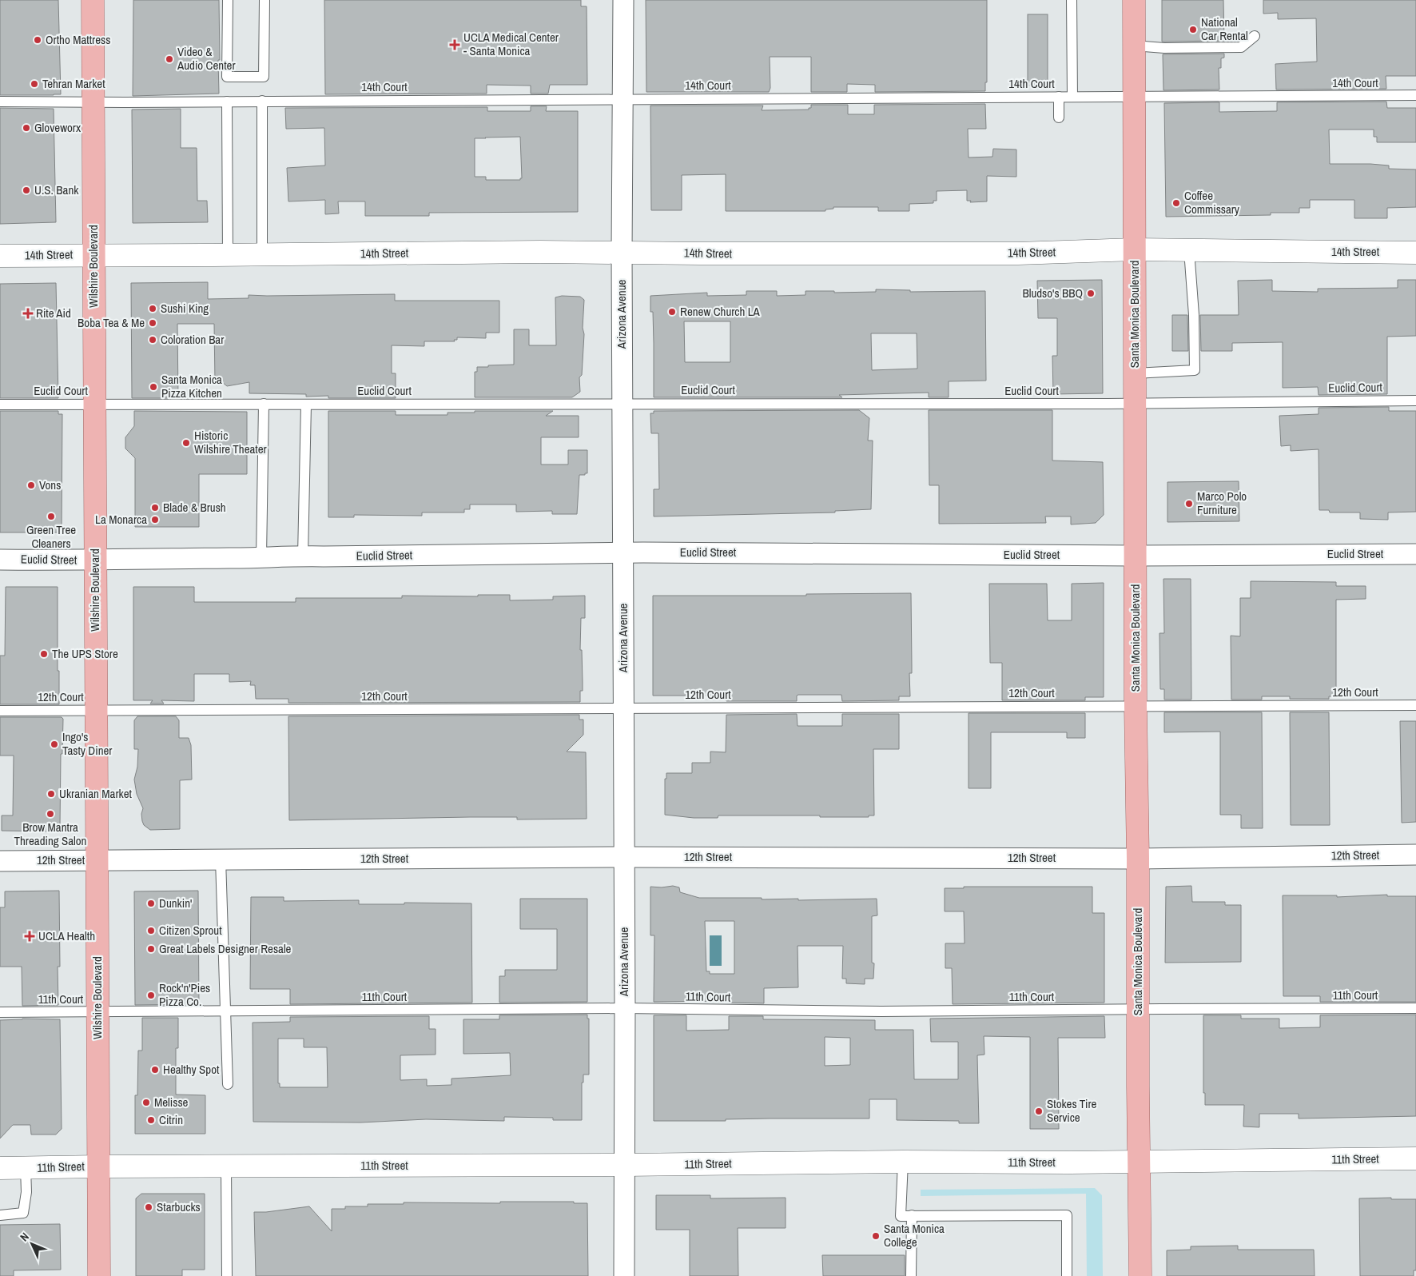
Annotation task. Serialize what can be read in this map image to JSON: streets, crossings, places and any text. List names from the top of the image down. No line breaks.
{"streets":{"main road":["Wilshire Boulevard","Santa Monica Boulevard"],"street":["14th Street","Arizona Avenue","Euclid Street","12th Street","11th Street"],"lane":["14th Court","Euclid Court","12th Court","11th Court"]},"crossings":[["14th Court","Wilshire Boulevard"],["14th Court","Arizona Avenue"],["14th Court","Santa Monica Boulevard"],["14th Street","Wilshire Boulevard"],["14th Street","Arizona Avenue"],["14th Street","Santa Monica Boulevard"],["Wilshire Boulevard","Euclid Court"],["Wilshire Boulevard","Euclid Street"],["Wilshire Boulevard","12th Court"],["Wilshire Boulevard","12th Street"],["Wilshire Boulevard","11th Court"],["Wilshire Boulevard","11th Street"],["Arizona Avenue","Euclid Court"],["Arizona Avenue","Euclid Street"],["Arizona Avenue","12th Court"],["Arizona Avenue","12th Street"],["Arizona Avenue","11th Court"],["Arizona Avenue","11th Street"],["Santa Monica Boulevard","Euclid Court"],["Santa Monica Boulevard","Euclid Street"],["Santa Monica Boulevard","12th Court"],["Santa Monica Boulevard","12th Street"],["Santa Monica Boulevard","11th Court"],["Santa Monica Boulevard","11th Street"]],"places":{"other":["National Car Rental","Ortho Mattress","Video & Audio Center","Tehran Market","Gloveworx","U.S. Bank","Coffee Commissary","Bludso's BBQ","Sushi King","Renew Church LA","Boba Tea & Me","Coloration Bar","Santa Monica Pizza Kitchen","Historic Wilshire Theater","Vons","Marco Polo Furniture","Blade & Brush","Green Tree Cleaners","La Monarca","The UPS Store","Ingo's Tasty Diner","Ukranian Market","Brow Mantra Threading Salon","Dunkin'","Citizen Sprout","Great Labels Designer Resale","Rock'n'Pies Pizza Co.","Healthy Spot","Melisse","Stokes Tire Service","Citrin","Starbucks","Santa Monica College"],"health":["UCLA Medical Center - Santa Monica","Rite Aid","UCLA Health"]},"north":"top left"}
